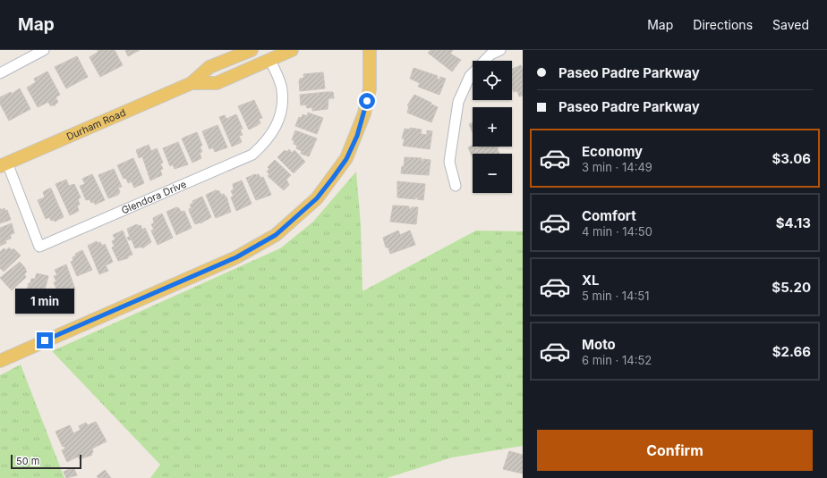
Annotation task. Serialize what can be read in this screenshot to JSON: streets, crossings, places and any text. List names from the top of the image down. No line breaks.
{"streets":{"main road":["Durham Road"],"street":["Glendora Drive"]},"crossings":[["Durham Road","Glendora Drive"]],"scale_bar":"50 m","page":{"header":"Map","nav":["Map","Directions","Saved"],"banner":["Paseo Padre Parkway","Paseo Padre Parkway"],"map_buttons":["+","−"],"list":[{"name":"Economy","note":"3 min · 14:49","value":"$3.06"},{"name":"Comfort","note":"4 min · 14:50","value":"$4.13"},{"name":"XL","note":"5 min · 14:51","value":"$5.20"},{"name":"Moto","note":"6 min · 14:52","value":"$2.66"}],"bubble":"1 min","buttons":"Confirm","scale":"50 m"}}
